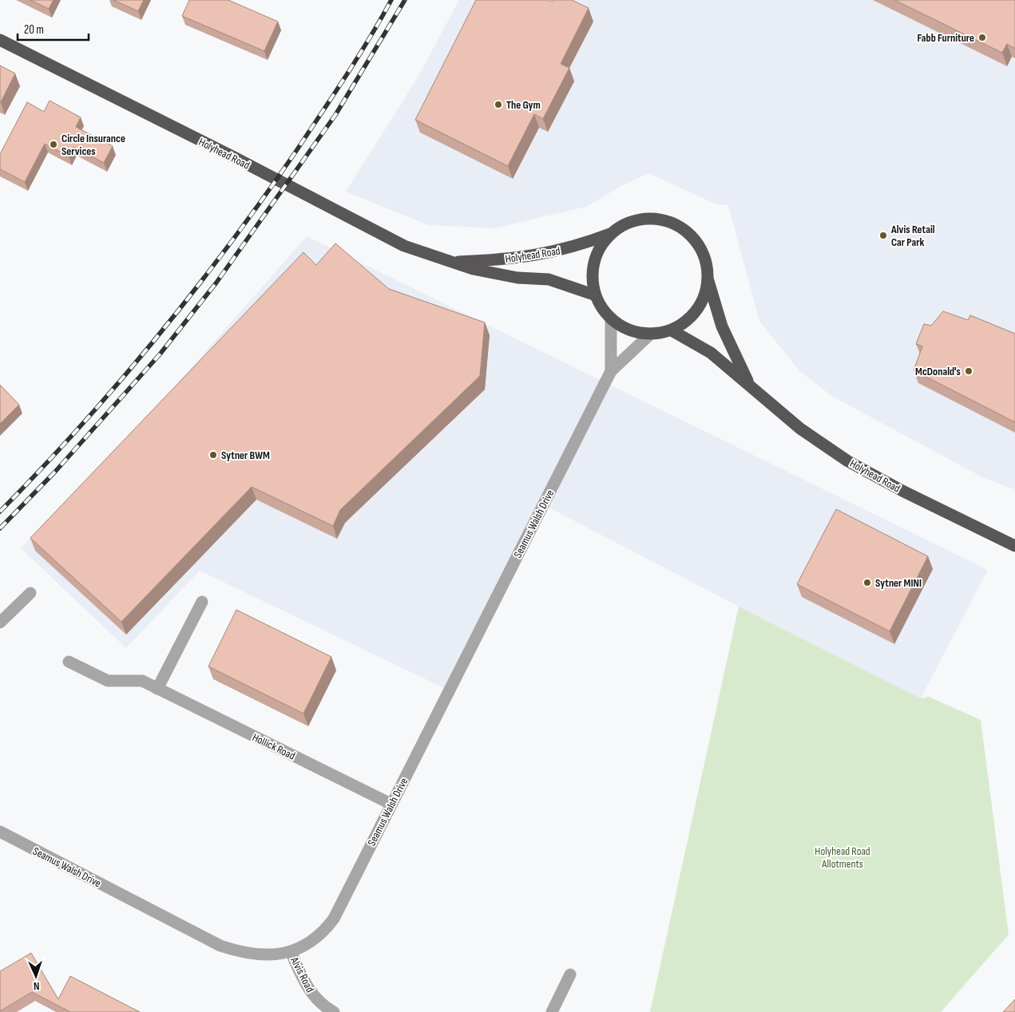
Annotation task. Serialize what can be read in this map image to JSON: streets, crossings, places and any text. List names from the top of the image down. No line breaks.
{"streets":{"highway":["Holyhead Road"],"street":["Seamus Walsh Drive","Hollick Road","Alvis Road"]},"crossings":[["Seamus Walsh Drive","Hollick Road"],["Seamus Walsh Drive","Alvis Road"]],"parks":["Holyhead Road Allotments"],"places":["Fabb Furniture","The Gym","Circle Insurance Services","Alvis Retail Car Park","McDonald's","Sytner BWM","Sytner MINI"],"scale_bar":"20 m","north":"bottom"}
